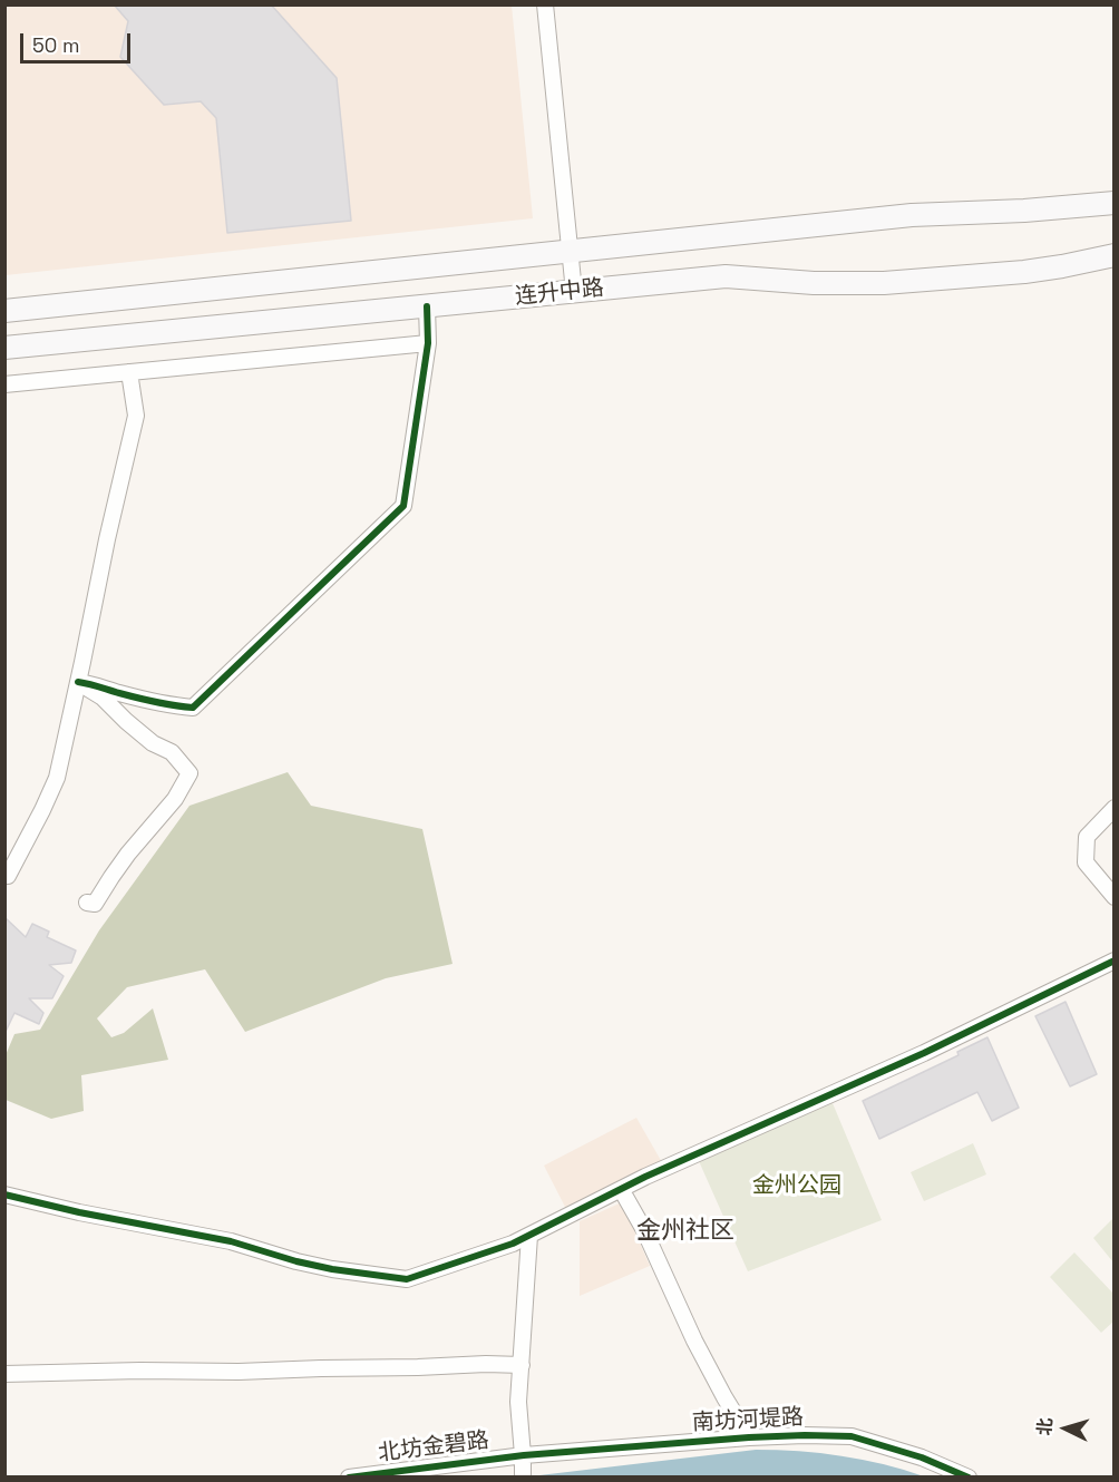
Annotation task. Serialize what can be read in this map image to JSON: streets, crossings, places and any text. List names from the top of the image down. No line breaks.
{"streets":{"main road":["连升中路"],"street":["南坊河堤路","北坊金碧路"]},"crossings":[["南坊河堤路","北坊金碧路"]],"districts":["金州社区"],"parks":["金州公园"],"scale_bar":"50 m","north":"left"}
